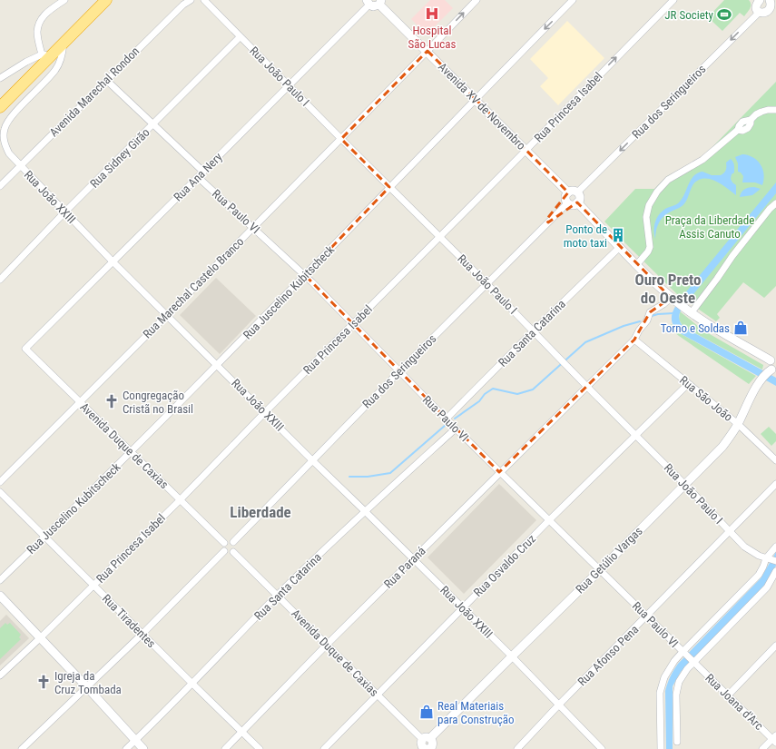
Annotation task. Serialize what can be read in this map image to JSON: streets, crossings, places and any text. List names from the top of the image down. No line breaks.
{"streets":{"street":["Rua João Paulo I","Avenida Marechal Rondon","Rua dos Seringueiros","Avenida XV de Novembro","Rua Princesa Isabel","Rua Sidney Girão","Rua Ana Nery","Rua João XXIII","Rua Paulo VI","Rua Marechal Castelo Branco","Rua Juscelino Kubitscheck","Rua Santa Catarina","Rua São João","Avenida Duque de Caxias","Rua Getúlio Vargas","Rua Osvaldo Cruz","Rua Paraná","Rua Tiradentes","Rua Afonso Pena","Rua Joana d'Arc"]},"crossings":[["Rua João Paulo I","Rua dos Seringueiros"],["Rua João Paulo I","Rua Princesa Isabel"],["Rua João Paulo I","Rua Sidney Girão"],["Rua João Paulo I","Rua Ana Nery"],["Rua João Paulo I","Rua Marechal Castelo Branco"],["Rua João Paulo I","Rua Juscelino Kubitscheck"],["Rua João Paulo I","Rua Santa Catarina"],["Rua João Paulo I","Rua Getúlio Vargas"],["Rua João Paulo I","Rua Osvaldo Cruz"],["Rua João Paulo I","Rua Paraná"],["Rua João Paulo I","Rua Afonso Pena"],["Avenida Marechal Rondon","Rua João XXIII"],["Rua dos Seringueiros","Avenida XV de Novembro"],["Rua dos Seringueiros","Rua João XXIII"],["Rua dos Seringueiros","Rua Paulo VI"],["Rua dos Seringueiros","Avenida Duque de Caxias"],["Avenida XV de Novembro","Rua Princesa Isabel"],["Avenida XV de Novembro","Rua Marechal Castelo Branco"],["Avenida XV de Novembro","Rua Juscelino Kubitscheck"],["Rua Princesa Isabel","Rua João XXIII"],["Rua Princesa Isabel","Rua Paulo VI"],["Rua Princesa Isabel","Avenida Duque de Caxias"],["Rua Princesa Isabel","Rua Tiradentes"],["Rua Sidney Girão","Rua João XXIII"],["Rua Ana Nery","Rua João XXIII"],["Rua Ana Nery","Rua Paulo VI"],["Rua Ana Nery","Avenida Duque de Caxias"],["Rua João XXIII","Rua Marechal Castelo Branco"],["Rua João XXIII","Rua Juscelino Kubitscheck"],["Rua João XXIII","Rua Santa Catarina"],["Rua João XXIII","Rua Getúlio Vargas"],["Rua João XXIII","Rua Osvaldo Cruz"],["Rua João XXIII","Rua Paraná"],["Rua João XXIII","Rua Afonso Pena"],["Rua Paulo VI","Rua Marechal Castelo Branco"],["Rua Paulo VI","Rua Juscelino Kubitscheck"],["Rua Paulo VI","Rua Santa Catarina"],["Rua Paulo VI","Rua Getúlio Vargas"],["Rua Paulo VI","Rua Osvaldo Cruz"],["Rua Paulo VI","Rua Paraná"],["Rua Paulo VI","Rua Afonso Pena"],["Rua Paulo VI","Rua Joana d'Arc"],["Rua Marechal Castelo Branco","Avenida Duque de Caxias"],["Rua Juscelino Kubitscheck","Avenida Duque de Caxias"],["Rua Juscelino Kubitscheck","Rua Tiradentes"],["Rua Santa Catarina","Avenida Duque de Caxias"],["Rua Santa Catarina","Rua Tiradentes"],["Rua São João","Rua Getúlio Vargas"],["Rua São João","Rua Osvaldo Cruz"],["Rua São João","Rua Paraná"],["Avenida Duque de Caxias","Rua Getúlio Vargas"],["Avenida Duque de Caxias","Rua Osvaldo Cruz"],["Avenida Duque de Caxias","Rua Paraná"],["Rua Paraná","Rua Tiradentes"]],"districts":["Ouro Preto do Oeste","Liberdade"],"parks":["Praça da Liberdade Assis Canuto"],"places":{"hospital":["Hospital São Lucas"],"sports":["JR Society"],"building":["Ponto de moto taxi"],"shop":["Torno e Soldas","Real Materiais para Construção"],"church":["Congregação Cristã no Brasil","Igreja da Cruz Tombada"]}}
